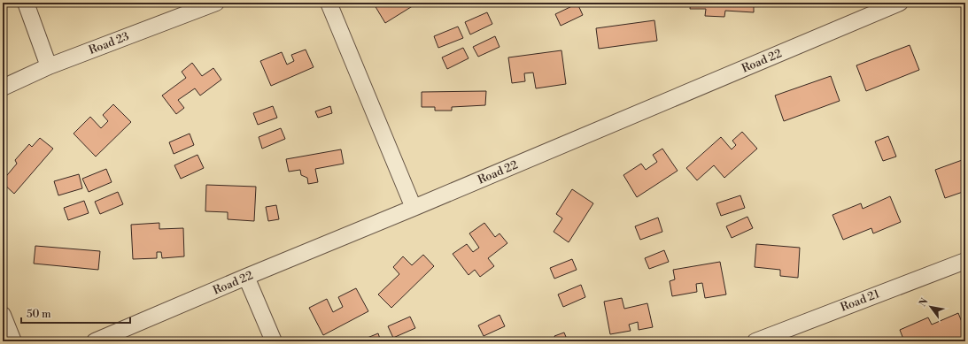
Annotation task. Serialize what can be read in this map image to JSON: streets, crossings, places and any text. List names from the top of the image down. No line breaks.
{"streets":{"street":["Road 23","Road 22","Road 21"]},"scale_bar":"50 m","north":"top left"}
